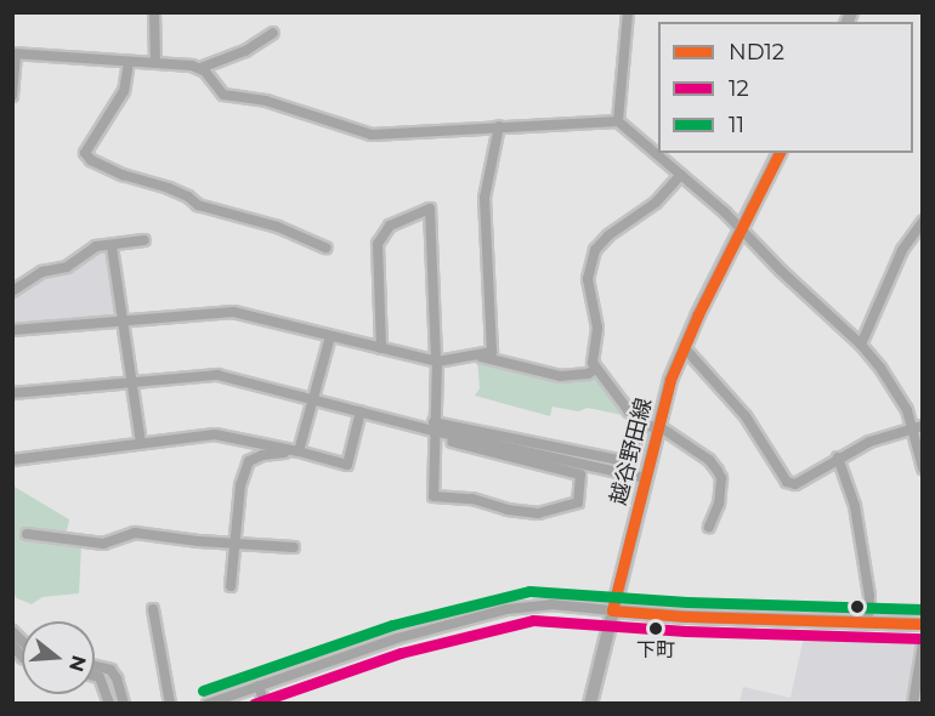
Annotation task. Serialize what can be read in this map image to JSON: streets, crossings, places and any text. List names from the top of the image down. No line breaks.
{"streets":{"main road":["越谷野田線"]},"places":["下町"],"lines":["transit line ND12","transit line 11","transit line 12"],"legend":["ND12","12","11"],"north":"right"}
